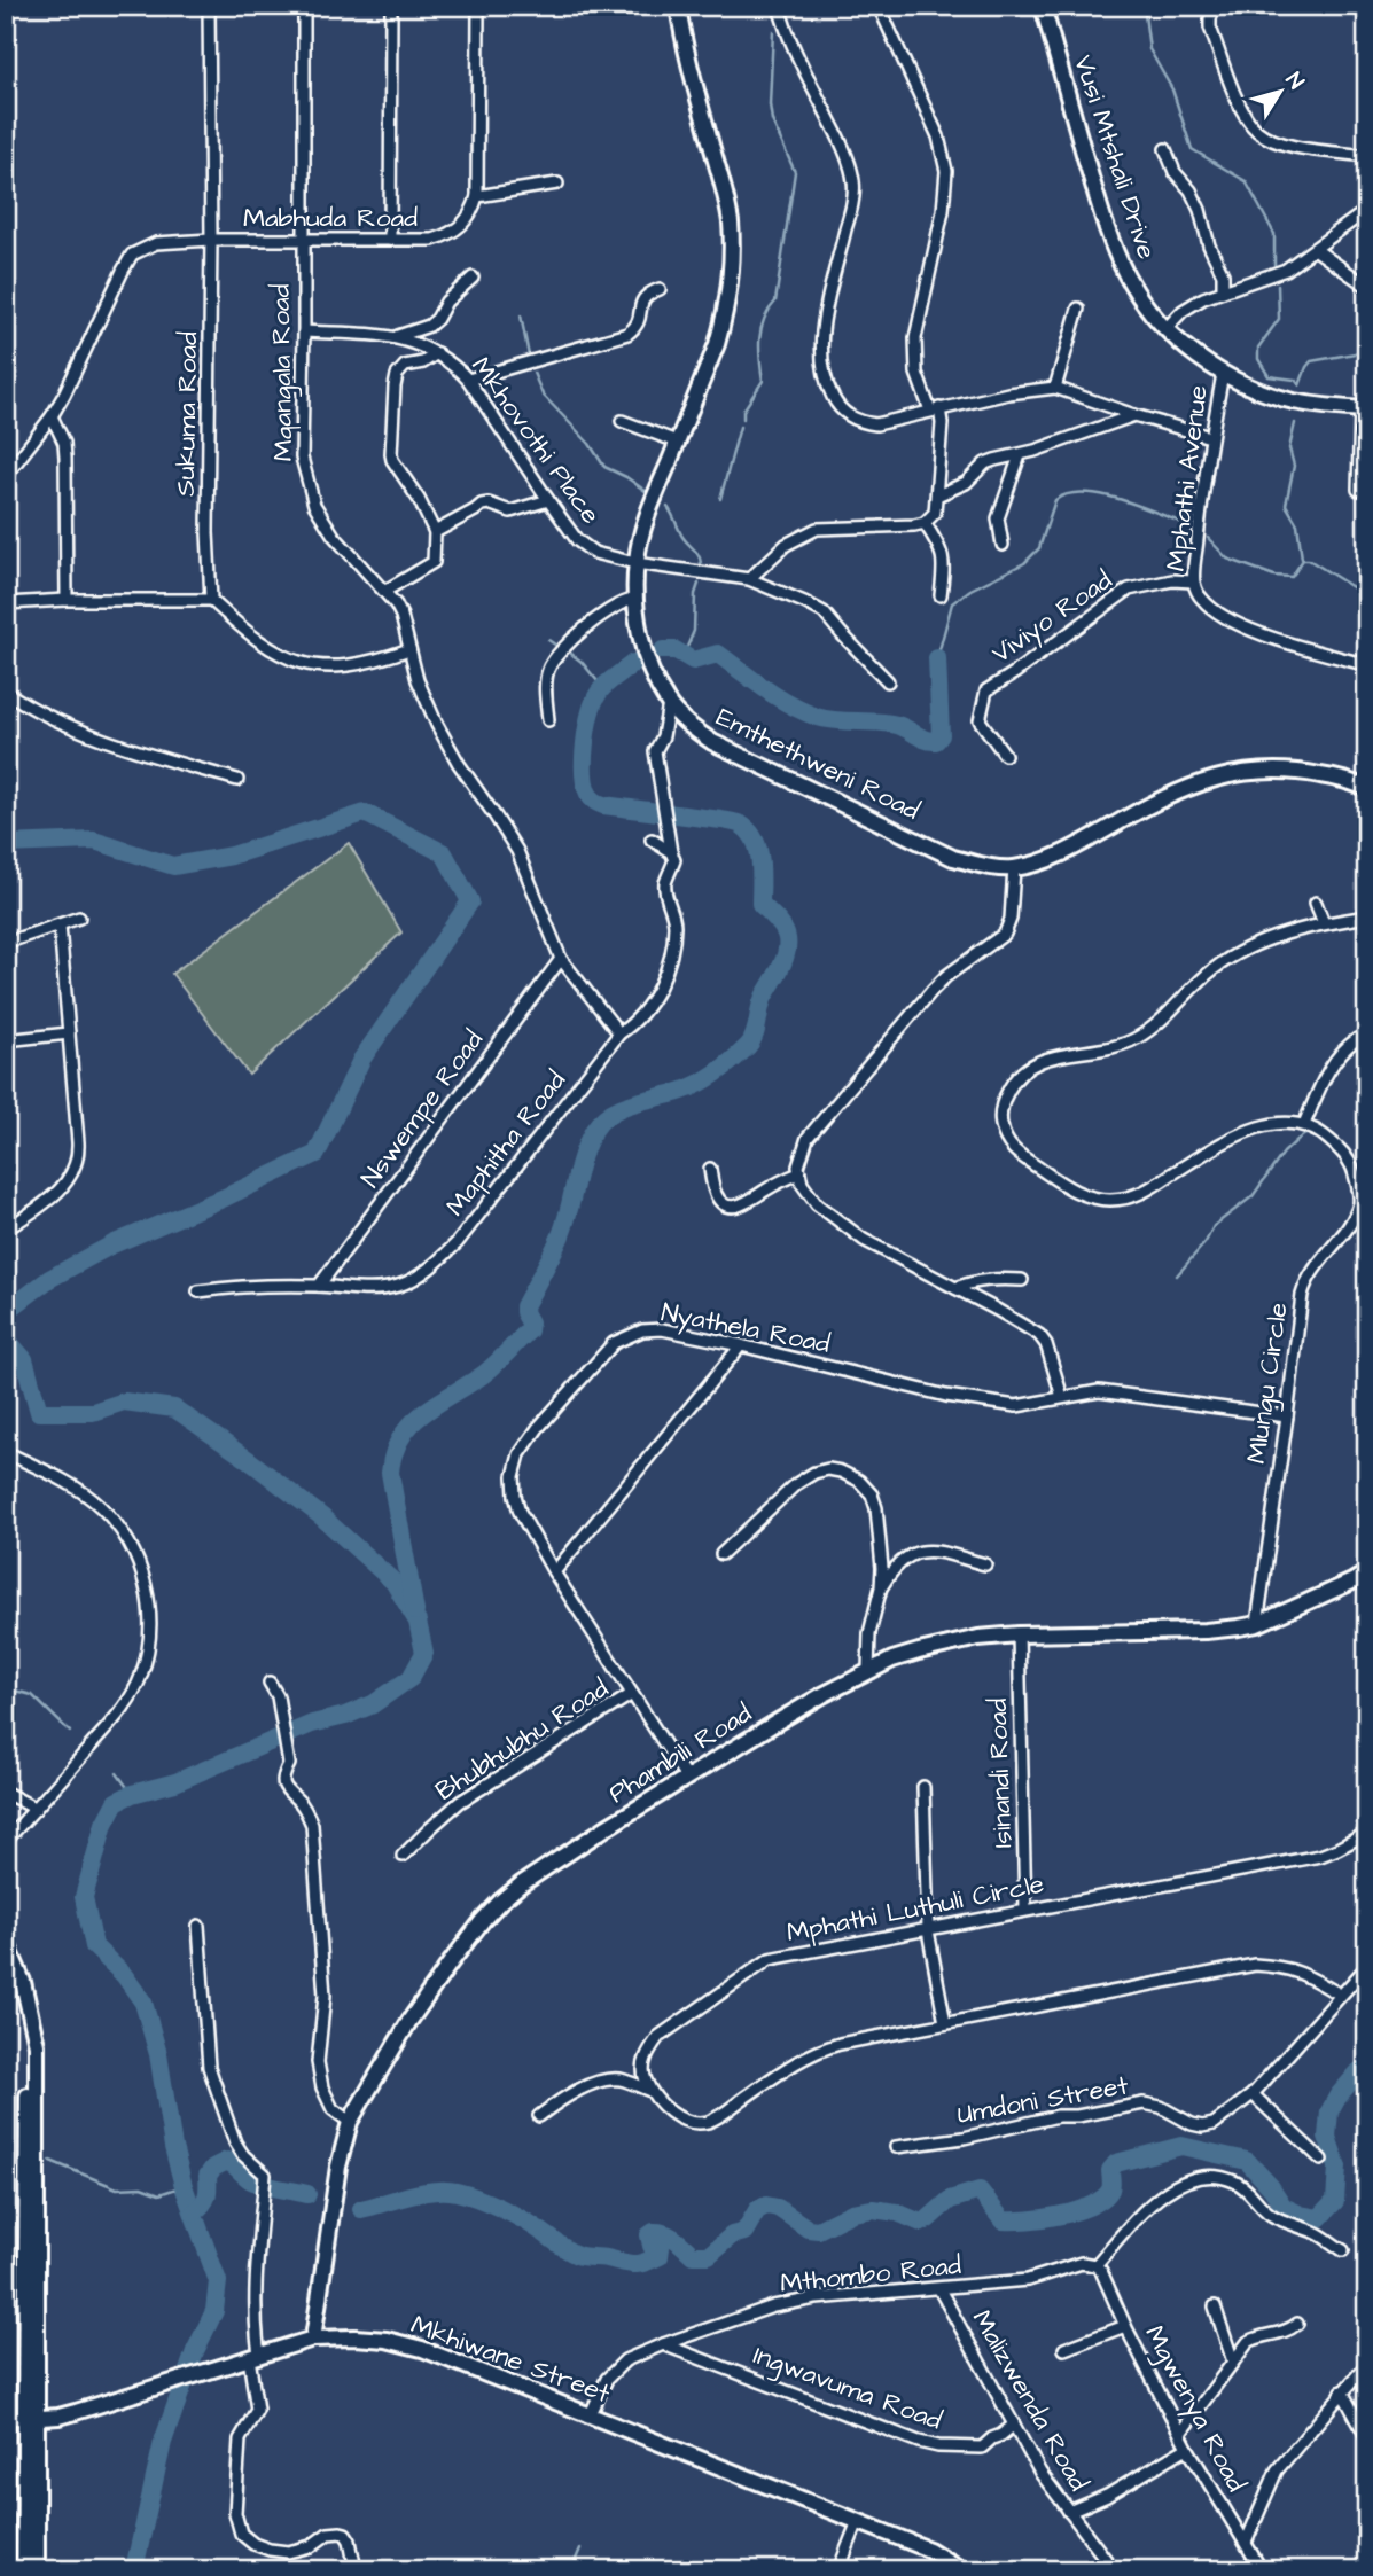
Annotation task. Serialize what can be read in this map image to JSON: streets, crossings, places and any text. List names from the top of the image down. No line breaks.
{"streets":{"street":["Vusi Mtshali Drive","Mabhuda Road","Mqangala Road","Sukuma Road","Mkhovothi Place","Mphathi Avenue","Viviyo Road","Emthethweni Road","Nswempe Road","Maphitha Road","Nyathela Road","Mlungu Circle","Bhubhubhu Road","Phambili Road","Isinandi Road","Mphathi Luthuli Circle","Umdoni Street","Mthombo Road","Mkhiwane Street","Ingwavuma Road","Malizwenda Road","Mgwenya Road"]},"crossings":[["Vusi Mtshali Drive","Mphathi Avenue"],["Mabhuda Road","Mqangala Road"],["Mabhuda Road","Sukuma Road"],["Mqangala Road","Mkhovothi Place"],["Mqangala Road","Nswempe Road"],["Mqangala Road","Maphitha Road"],["Mkhovothi Place","Emthethweni Road"],["Mphathi Avenue","Viviyo Road"],["Emthethweni Road","Maphitha Road"],["Nswempe Road","Maphitha Road"],["Nyathela Road","Mlungu Circle"],["Nyathela Road","Bhubhubhu Road"],["Nyathela Road","Phambili Road"],["Mlungu Circle","Phambili Road"],["Phambili Road","Isinandi Road"],["Phambili Road","Mkhiwane Street"],["Isinandi Road","Mphathi Luthuli Circle"],["Mthombo Road","Mkhiwane Street"],["Mthombo Road","Ingwavuma Road"],["Mthombo Road","Malizwenda Road"],["Mthombo Road","Mgwenya Road"],["Ingwavuma Road","Malizwenda Road"]],"north":"top right"}
